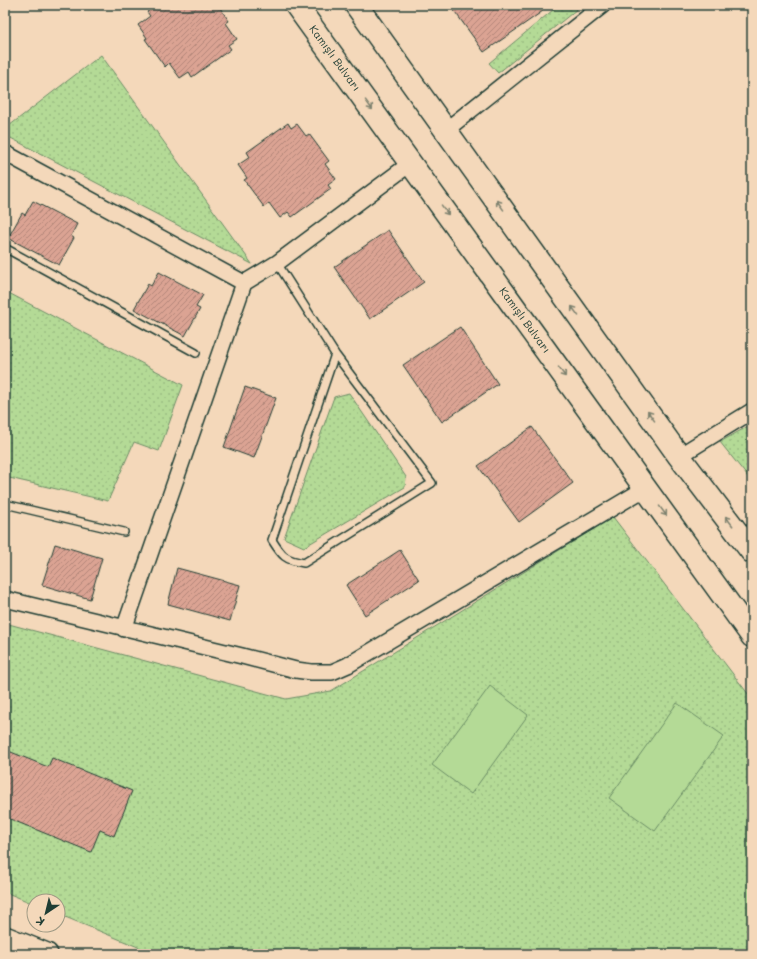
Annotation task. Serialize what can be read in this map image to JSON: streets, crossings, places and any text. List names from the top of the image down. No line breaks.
{"streets":{"highway":["Kamışlı Bulvarı"]},"north":"bottom left"}
